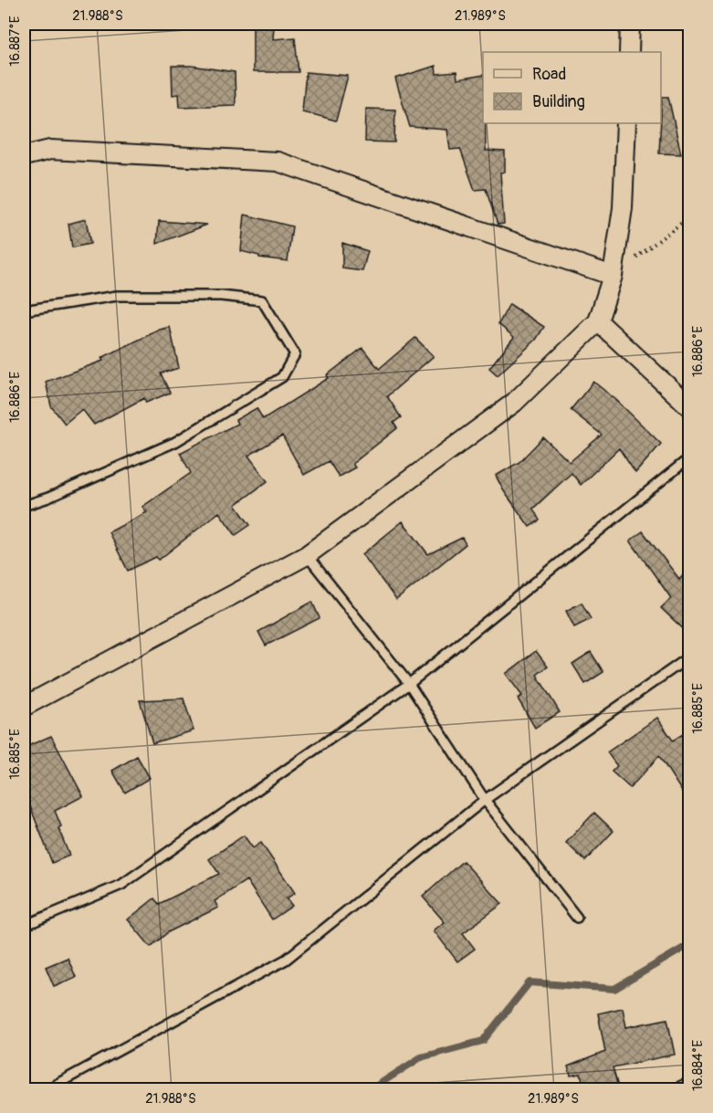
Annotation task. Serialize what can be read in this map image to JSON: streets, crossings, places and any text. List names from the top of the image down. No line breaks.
{"legend":["Road","Building"],"coordinates":["21.988°S","21.989°S","16.887°E","16.886°E","16.885°E","16.884°E"]}
